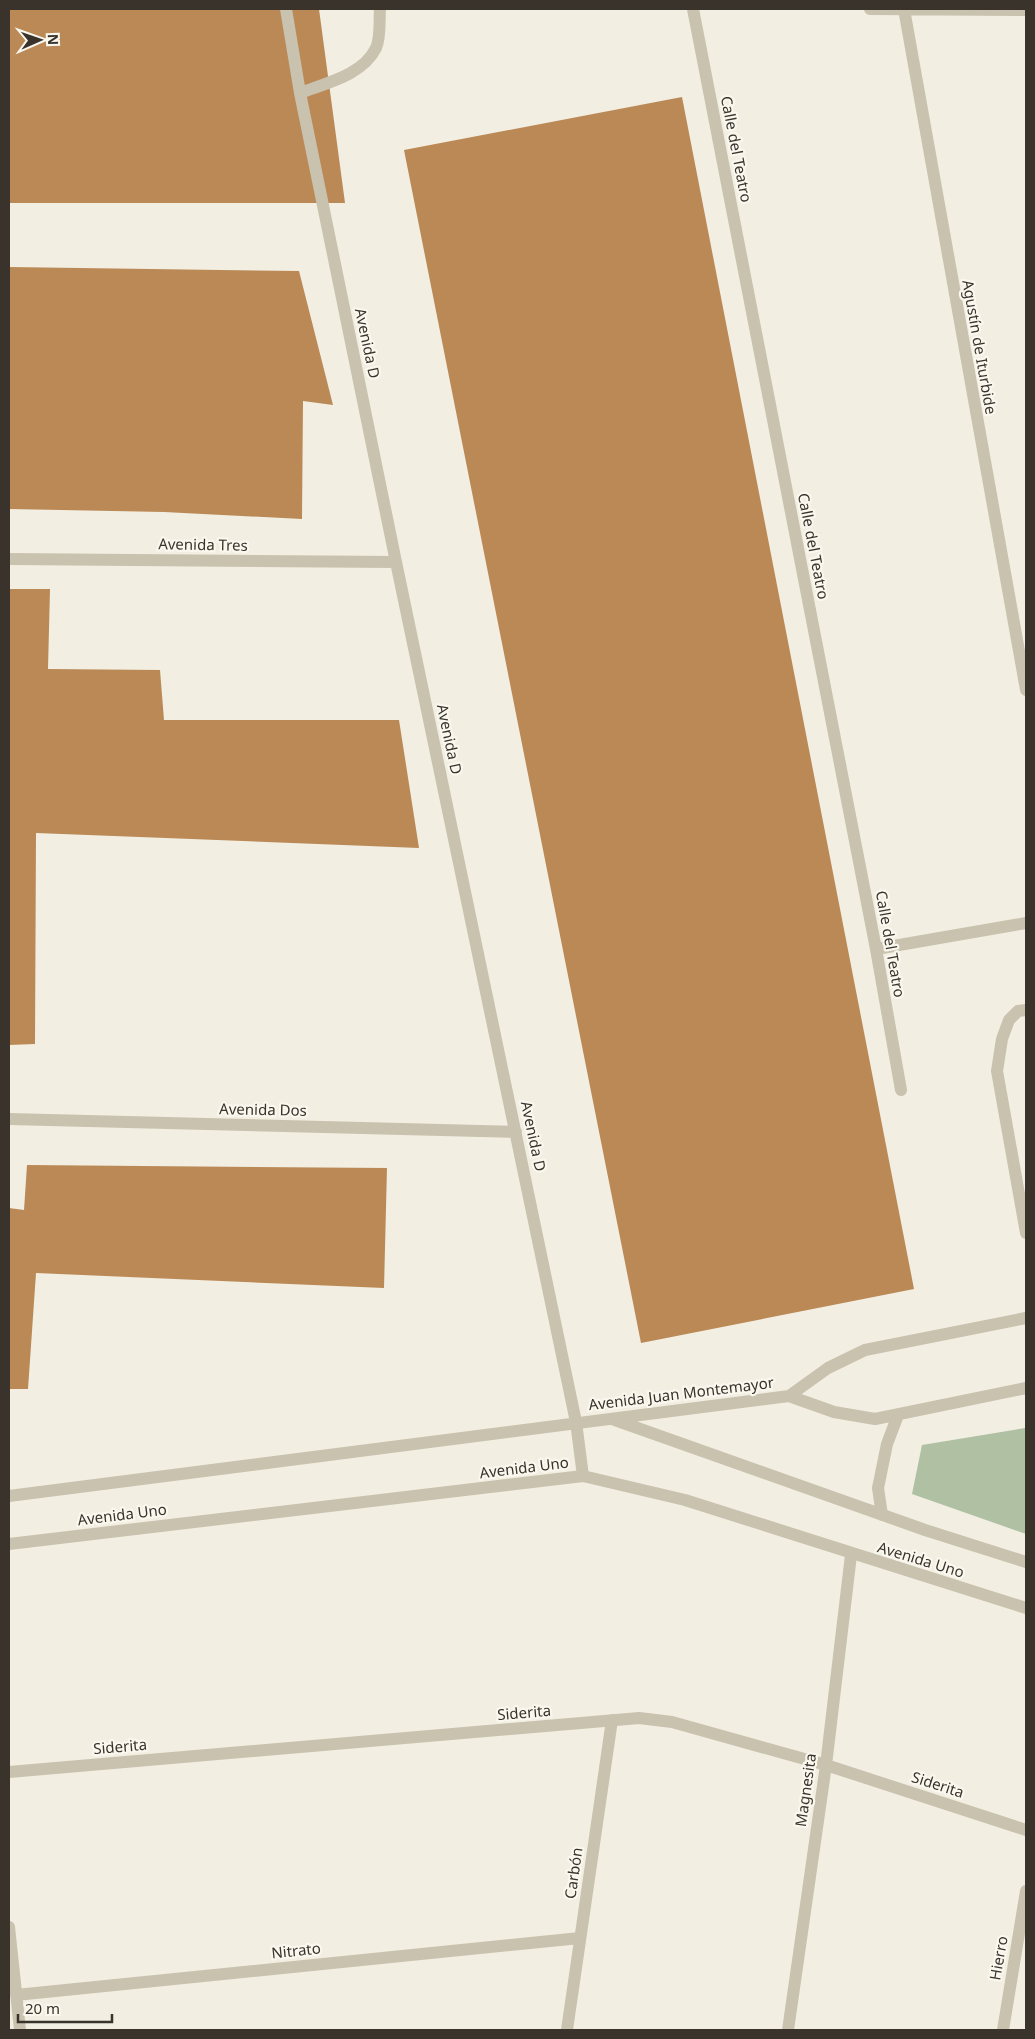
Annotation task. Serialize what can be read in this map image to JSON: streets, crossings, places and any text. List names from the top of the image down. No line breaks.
{"streets":{"street":["Calle del Teatro","Avenida D","Agustín de Iturbide","Avenida Tres","Avenida Dos","Avenida Juan Montemayor","Avenida Uno","Siderita","Magnesita","Carbón","Nitrato","Hierro"]},"crossings":[["Avenida D","Avenida Tres"],["Avenida D","Avenida Dos"],["Avenida D","Avenida Juan Montemayor"],["Avenida D","Avenida Uno"],["Avenida Juan Montemayor","Avenida Uno"],["Avenida Uno","Magnesita"],["Siderita","Magnesita"],["Siderita","Carbón"],["Carbón","Nitrato"]],"scale_bar":"20 m","north":"right"}
